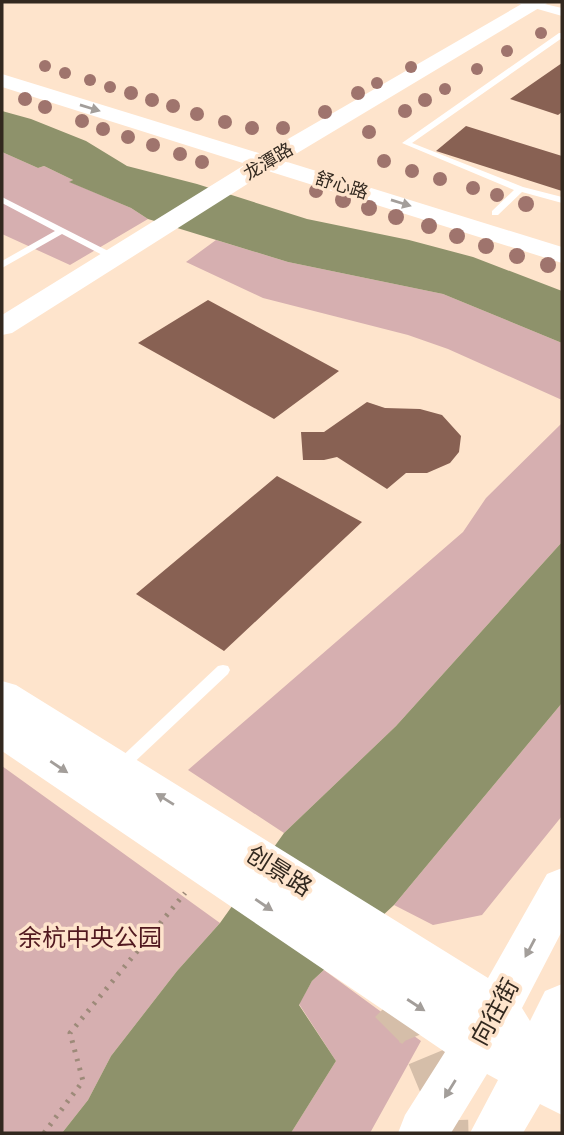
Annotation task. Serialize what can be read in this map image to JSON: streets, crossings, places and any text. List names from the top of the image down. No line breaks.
{"streets":{"street":["龙潭路","舒心路","创景路","向往街"]},"crossings":[["龙潭路","舒心路"],["创景路","向往街"]],"parks":["余杭中央公园"]}
